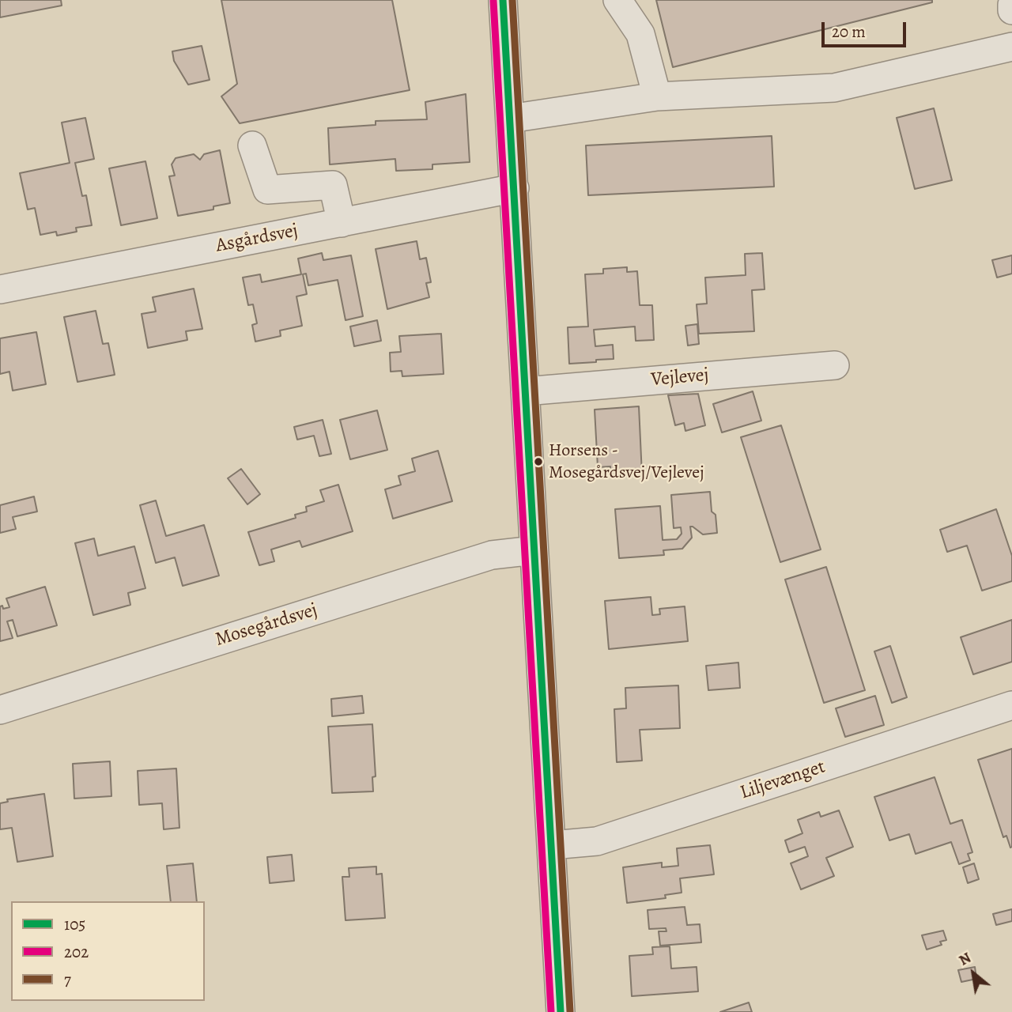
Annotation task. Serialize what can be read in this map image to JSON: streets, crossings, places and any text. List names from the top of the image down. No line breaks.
{"streets":{"street":["Asgårdsvej","Vejlevej","Mosegårdsvej","Liljevænget"]},"places":["Horsens - Mosegårdsvej/Vejlevej"],"lines":["transit line 105","transit line 7","transit line 202"],"legend":["105","202","7"],"scale_bar":"20 m","north":"top left"}
